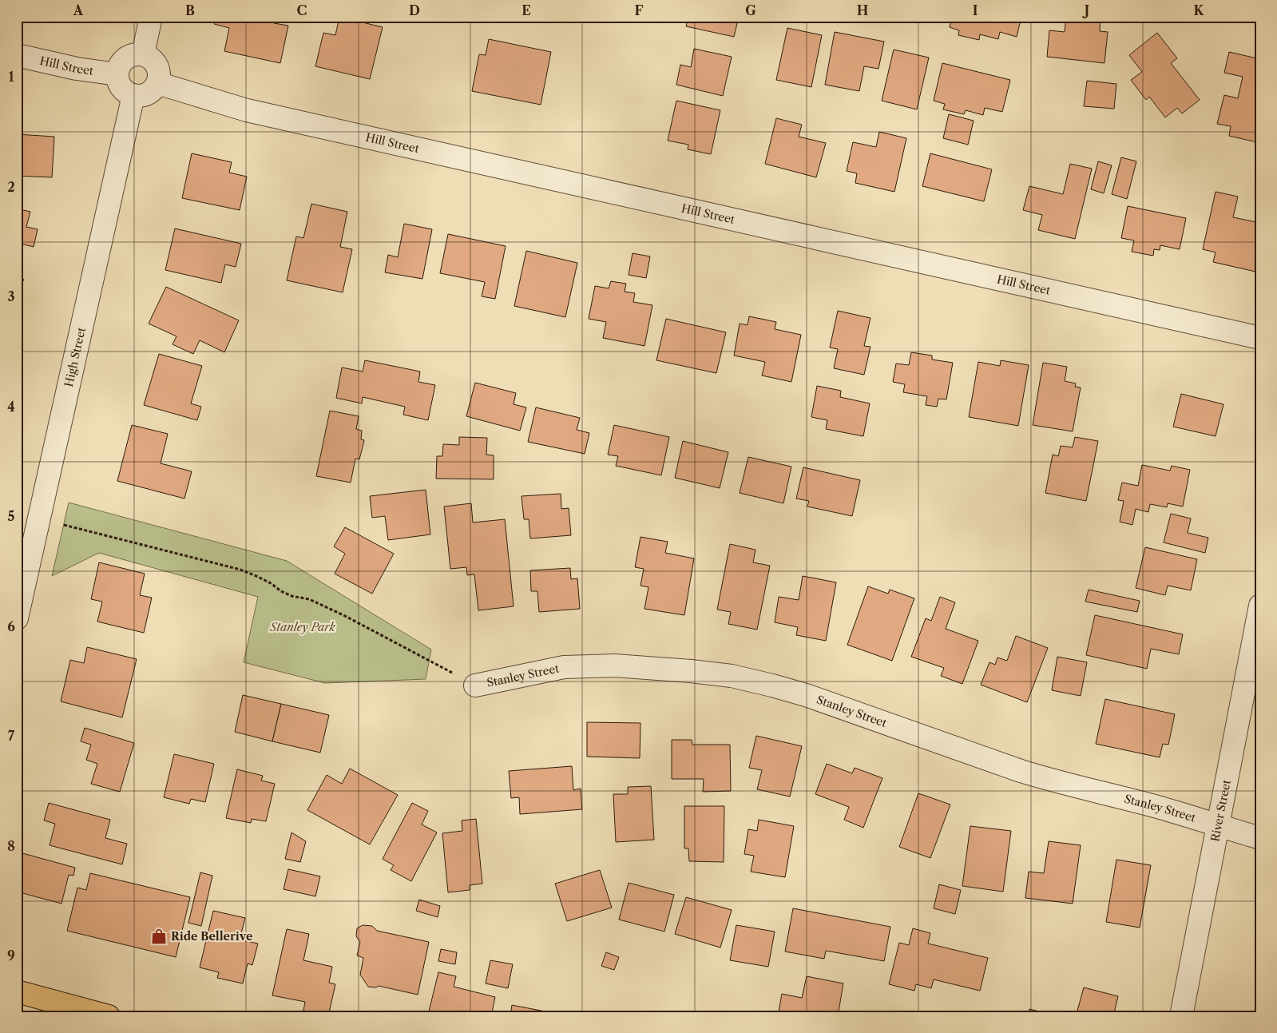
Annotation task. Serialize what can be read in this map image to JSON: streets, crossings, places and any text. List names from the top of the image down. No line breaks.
{"streets":{"street":["Hill Street","High Street","Stanley Street","River Street"]},"crossings":[["Hill Street","High Street"],["Stanley Street","River Street"]],"parks":["Stanley Park"],"places":{"shop":["Ride Bellerive"]},"grid":{"columns":["A","B","C","D","E","F","G","H","I","J","K"],"rows":["1","2","3","4","5","6","7","8","9"]}}
